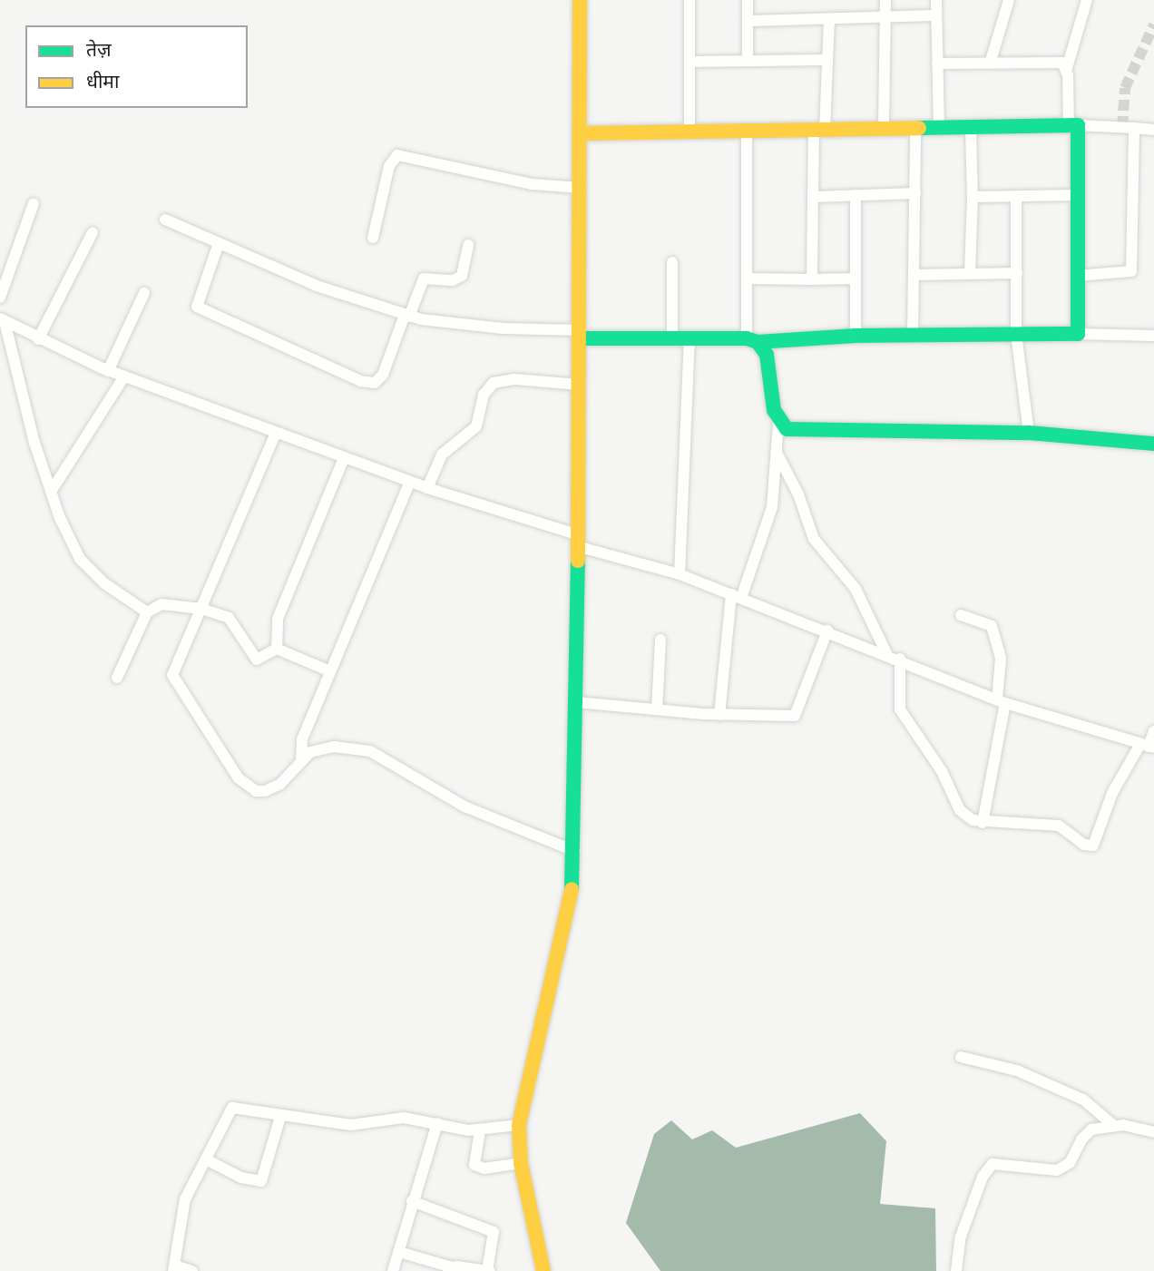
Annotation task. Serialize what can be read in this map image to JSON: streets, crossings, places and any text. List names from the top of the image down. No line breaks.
{"legend":["तेज़","धीमा"]}
